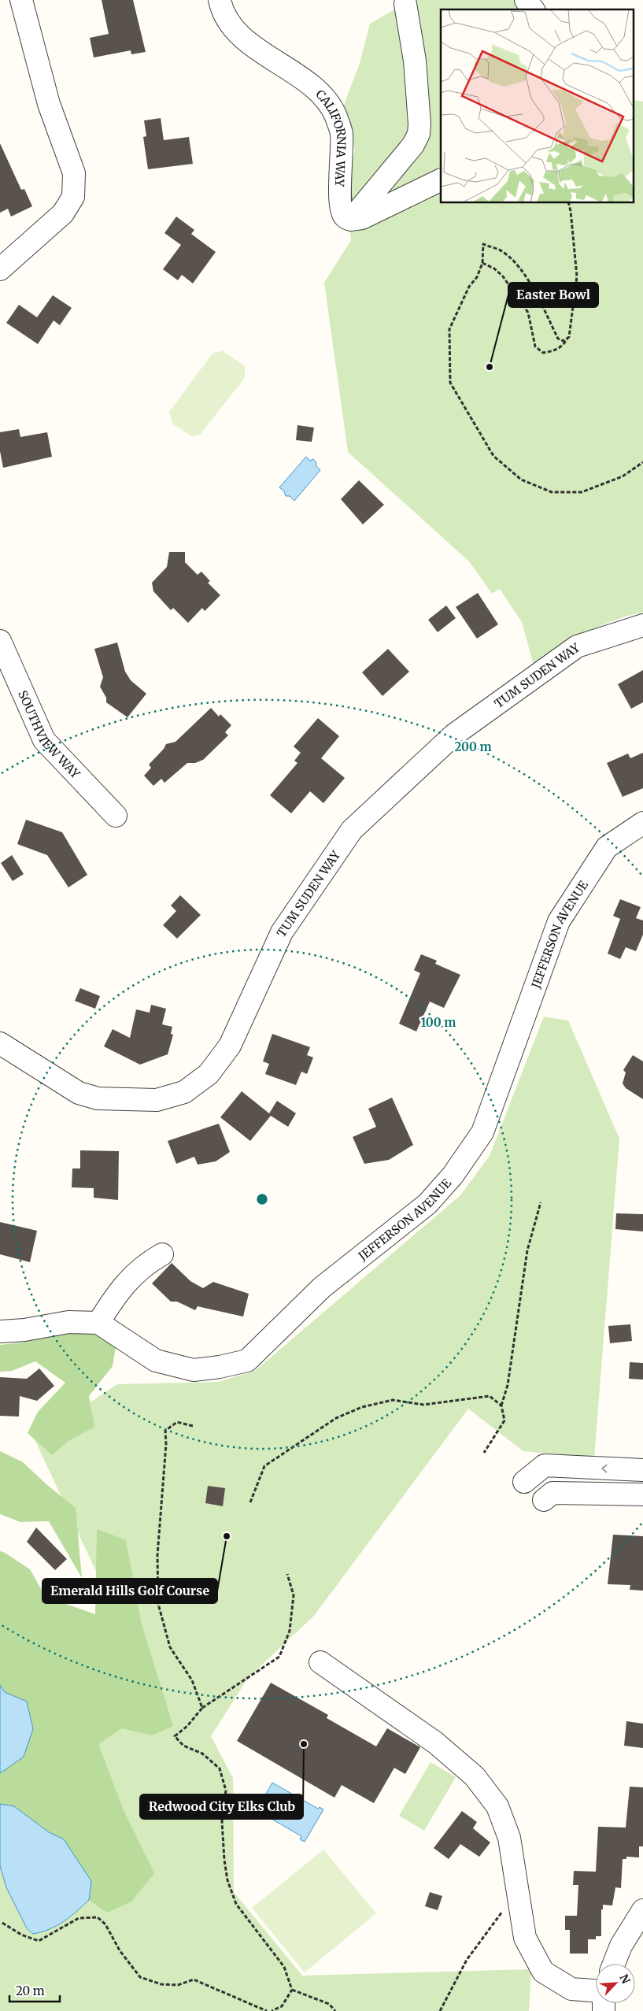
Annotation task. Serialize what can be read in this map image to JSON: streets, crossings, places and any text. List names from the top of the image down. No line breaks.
{"streets":{"street":["CALIFORNIA WAY","TUM SUDEN WAY","SOUTHVIEW WAY","JEFFERSON AVENUE"]},"places":["Easter Bowl","Emerald Hills Golf Course","Redwood City Elks Club"],"scale_bar":"20 m","north":"top right","rings":["200 m","100 m"]}
